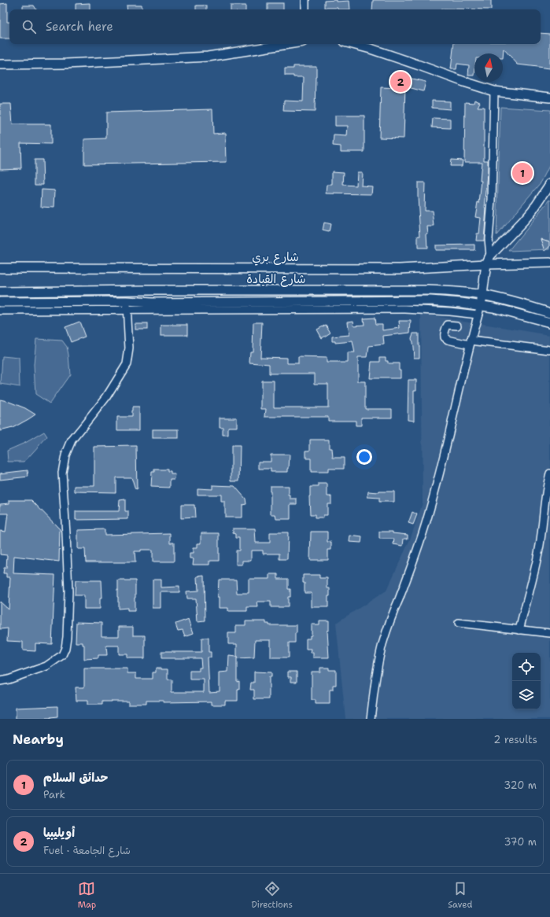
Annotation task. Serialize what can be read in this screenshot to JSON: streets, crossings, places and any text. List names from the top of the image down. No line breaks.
{"streets":{"main road":["شارع بري","شارع القيادة"]},"north":"top","page":{"search":"Search here","pins":["2","1"],"heading":["Nearby","2 results"],"list":[{"mark":"1","name":"حدائق السلام","note":"Park","value":"320 m"},{"mark":"2","name":"أويليبيا","note":"Fuel · شارع الجامعة","value":"370 m"}],"nav":["Map","Directions","Saved"]}}
